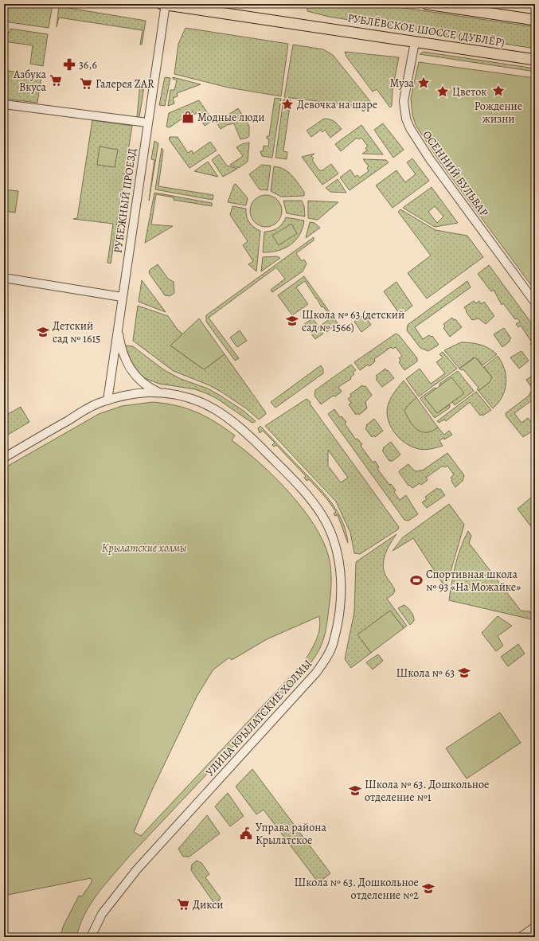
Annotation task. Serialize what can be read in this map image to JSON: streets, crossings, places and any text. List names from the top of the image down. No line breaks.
{"streets":{"main road":["РУБЛЁВСКОЕ ШОССЕ (ДУБЛЁР)"],"street":["ОСЕННИЙ БУЛЬВАР","РУБЕЖНЫЙ ПРОЕЗД","УЛИЦА КРЫЛАТСКИЕ ХОЛМЫ"]},"crossings":[["РУБЛЁВСКОЕ ШОССЕ (ДУБЛЁР)","ОСЕННИЙ БУЛЬВАР"],["РУБЛЁВСКОЕ ШОССЕ (ДУБЛЁР)","РУБЕЖНЫЙ ПРОЕЗД"],["РУБЕЖНЫЙ ПРОЕЗД","УЛИЦА КРЫЛАТСКИЕ ХОЛМЫ"]],"parks":["Крылатские холмы"],"places":{"pharmacy":["36,6"],"supermarket":["Азбука Вкуса","Галерея ZAR","Дикси"],"place":["Муза","Рождение жизни","Цветок","Девочка на шаре"],"shop":["Модные люди"],"school or university":["Школа № 63 (детский сад № 1566)","Детский сад № 1615","Школа № 63","Школа № 63. Дошкольное отделение №1","Школа № 63. Дошкольное отделение №2"],"sports":["Спортивная школа № 93 «На Можайке»"],"public building":["Управа района Крылатское"]}}
